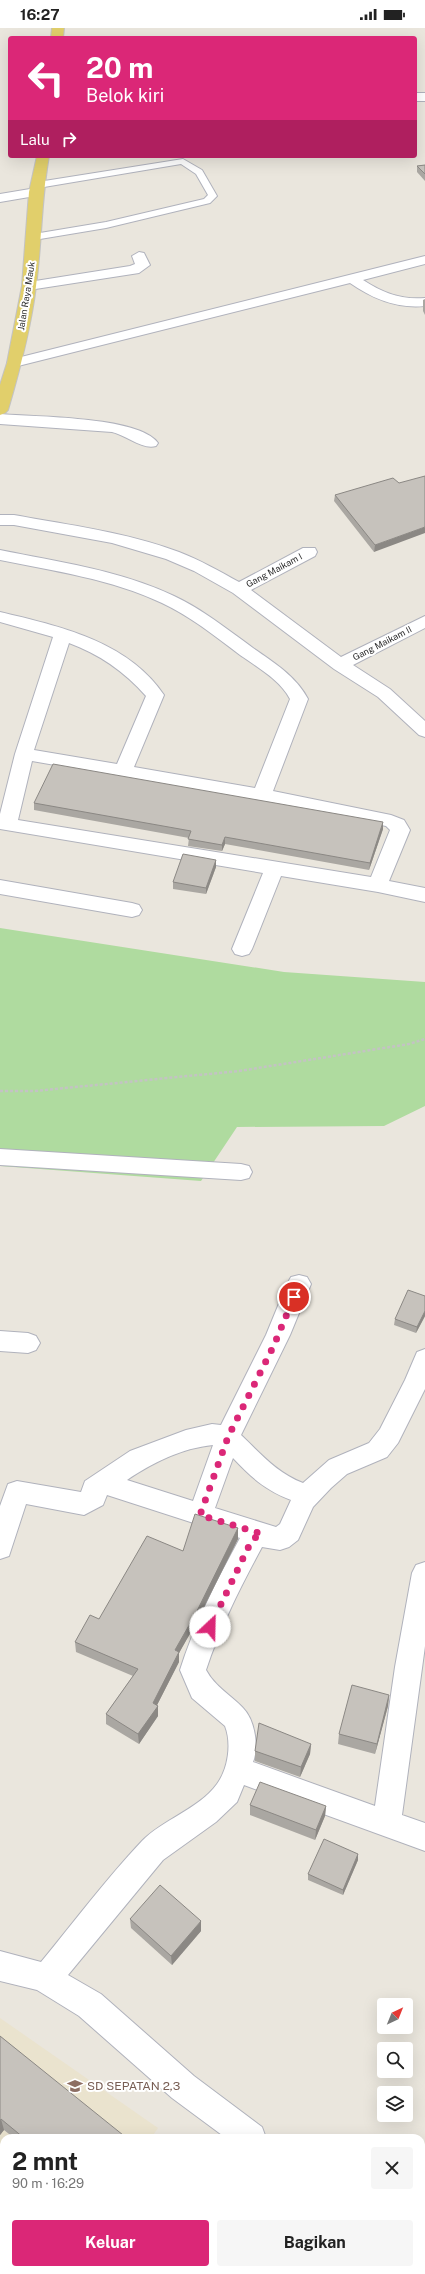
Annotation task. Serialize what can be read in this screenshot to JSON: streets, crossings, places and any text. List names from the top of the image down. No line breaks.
{"streets":{"main road":["Jalan Raya Mauk"],"street":["Gang Maikam I","Gang Maikam II"]},"places":{"school or university":["SD SEPATAN 2,3"]},"north":"top right","page":{"status":"16:27","turn":["20 m","Belok kiri"],"then":"Lalu","heading":["2 mnt","90 m · 16:29"],"buttons":["Keluar","Bagikan"]}}
